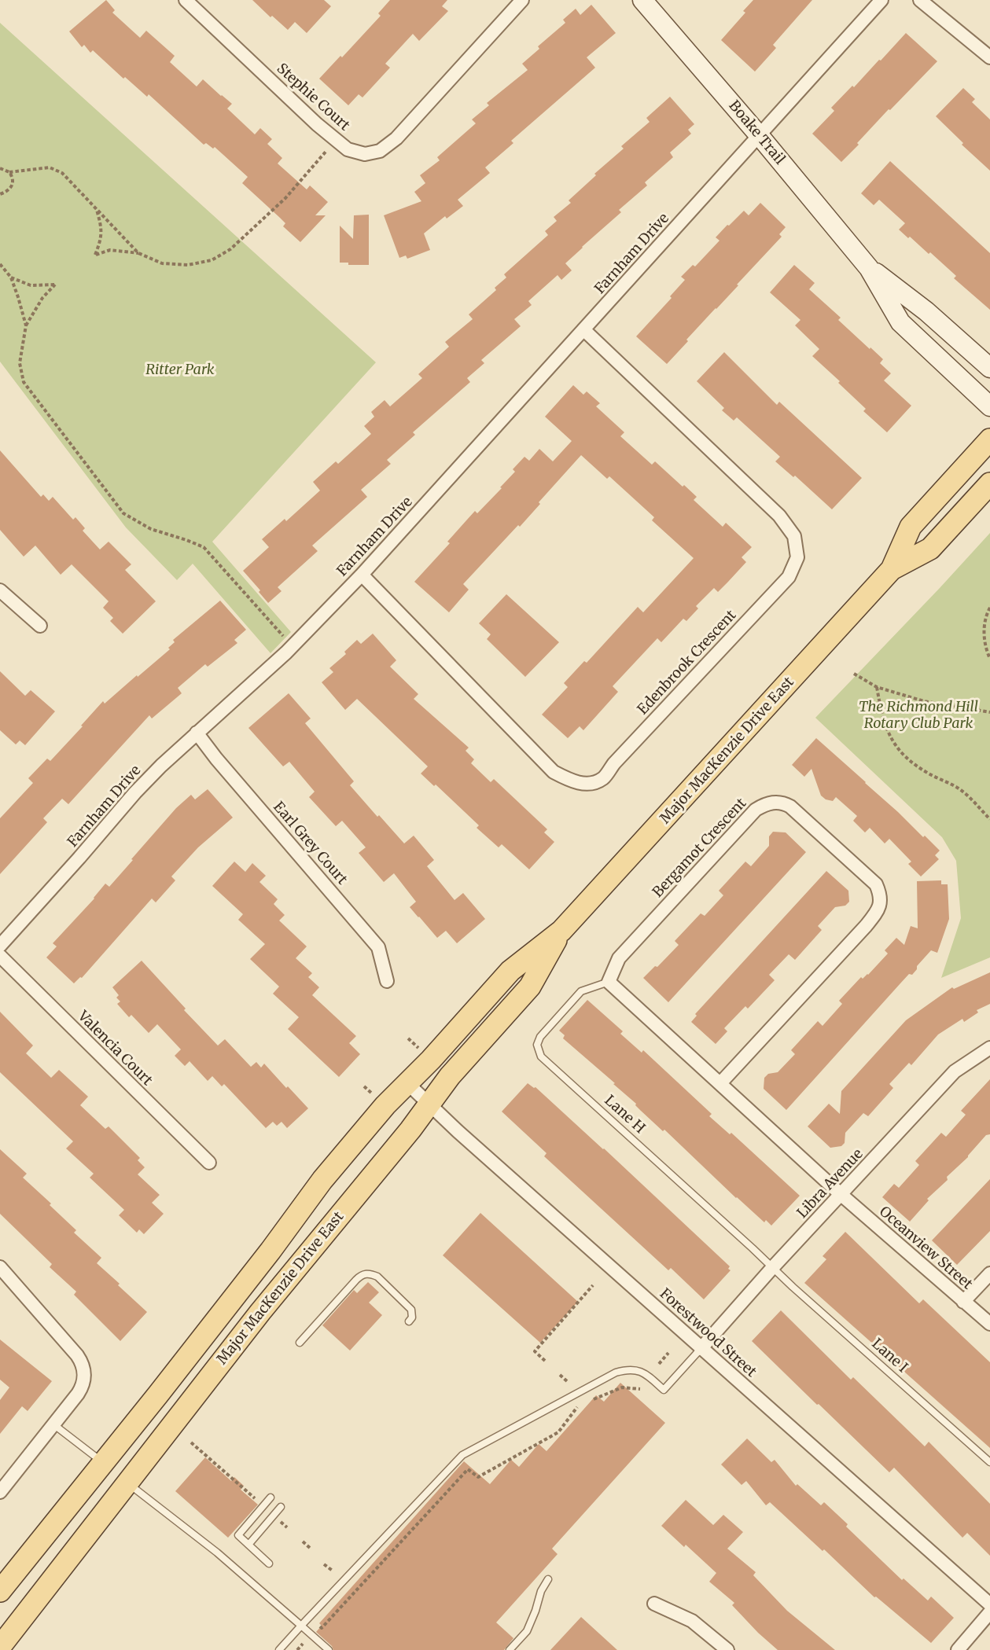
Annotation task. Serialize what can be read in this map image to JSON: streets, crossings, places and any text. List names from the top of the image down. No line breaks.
{"streets":{"main road":["Major MacKenzie Drive East"],"street":["Stephie Court","Boake Trail","Farnham Drive","Edenbrook Crescent","Earl Grey Court","Bergamot Crescent","Valencia Court","Libra Avenue","Oceanview Street","Forestwood Street"],"lane":["Lane H","Lane I"]},"crossings":[["Boake Trail","Farnham Drive"],["Farnham Drive","Edenbrook Crescent"],["Farnham Drive","Earl Grey Court"],["Major MacKenzie Drive East","Forestwood Street"],["Bergamot Crescent","Lane H"],["Lane H","Libra Avenue"],["Lane H","Lane I"],["Libra Avenue","Oceanview Street"],["Libra Avenue","Forestwood Street"],["Libra Avenue","Lane I"]],"parks":["Ritter Park","The Richmond Hill Rotary Club Park"]}
